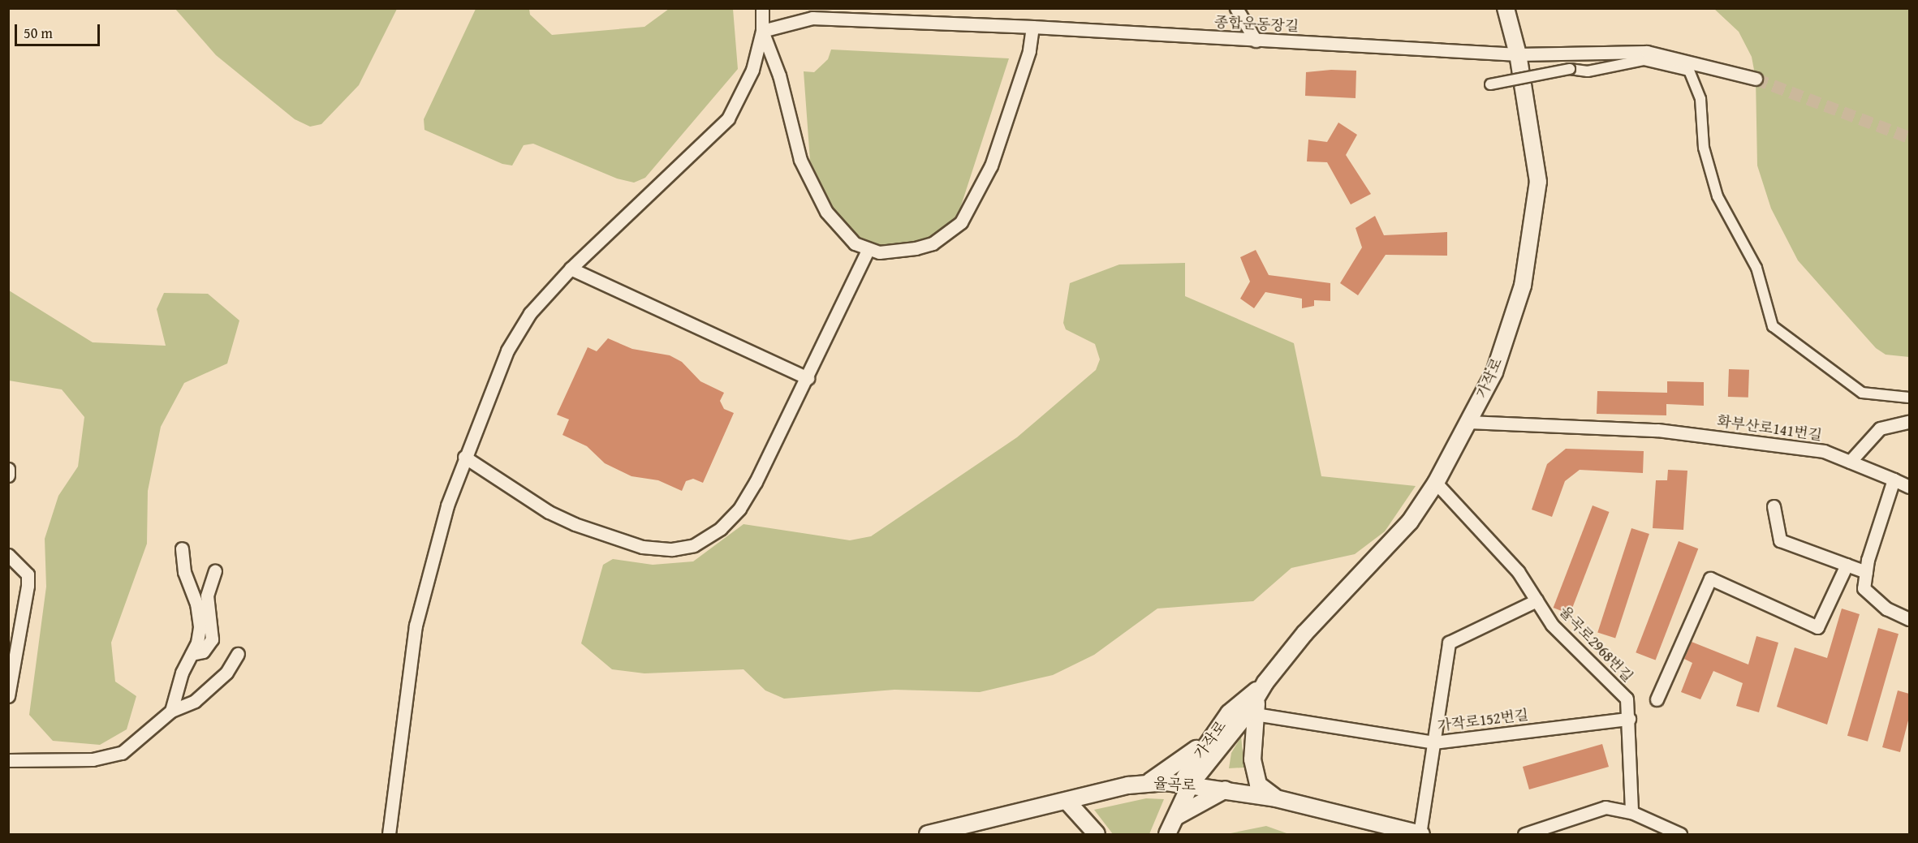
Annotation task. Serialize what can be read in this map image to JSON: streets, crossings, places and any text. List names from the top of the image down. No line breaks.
{"streets":{"street":["종합운동장길","가작로","화부산로141번길","율곡로2968번길","가작로152번길","율곡로"]},"crossings":[["종합운동장길","가작로"],["가작로","화부산로141번길"],["가작로","율곡로2968번길"],["가작로","율곡로"],["율곡로2968번길","가작로152번길"]],"scale_bar":"50 m"}
